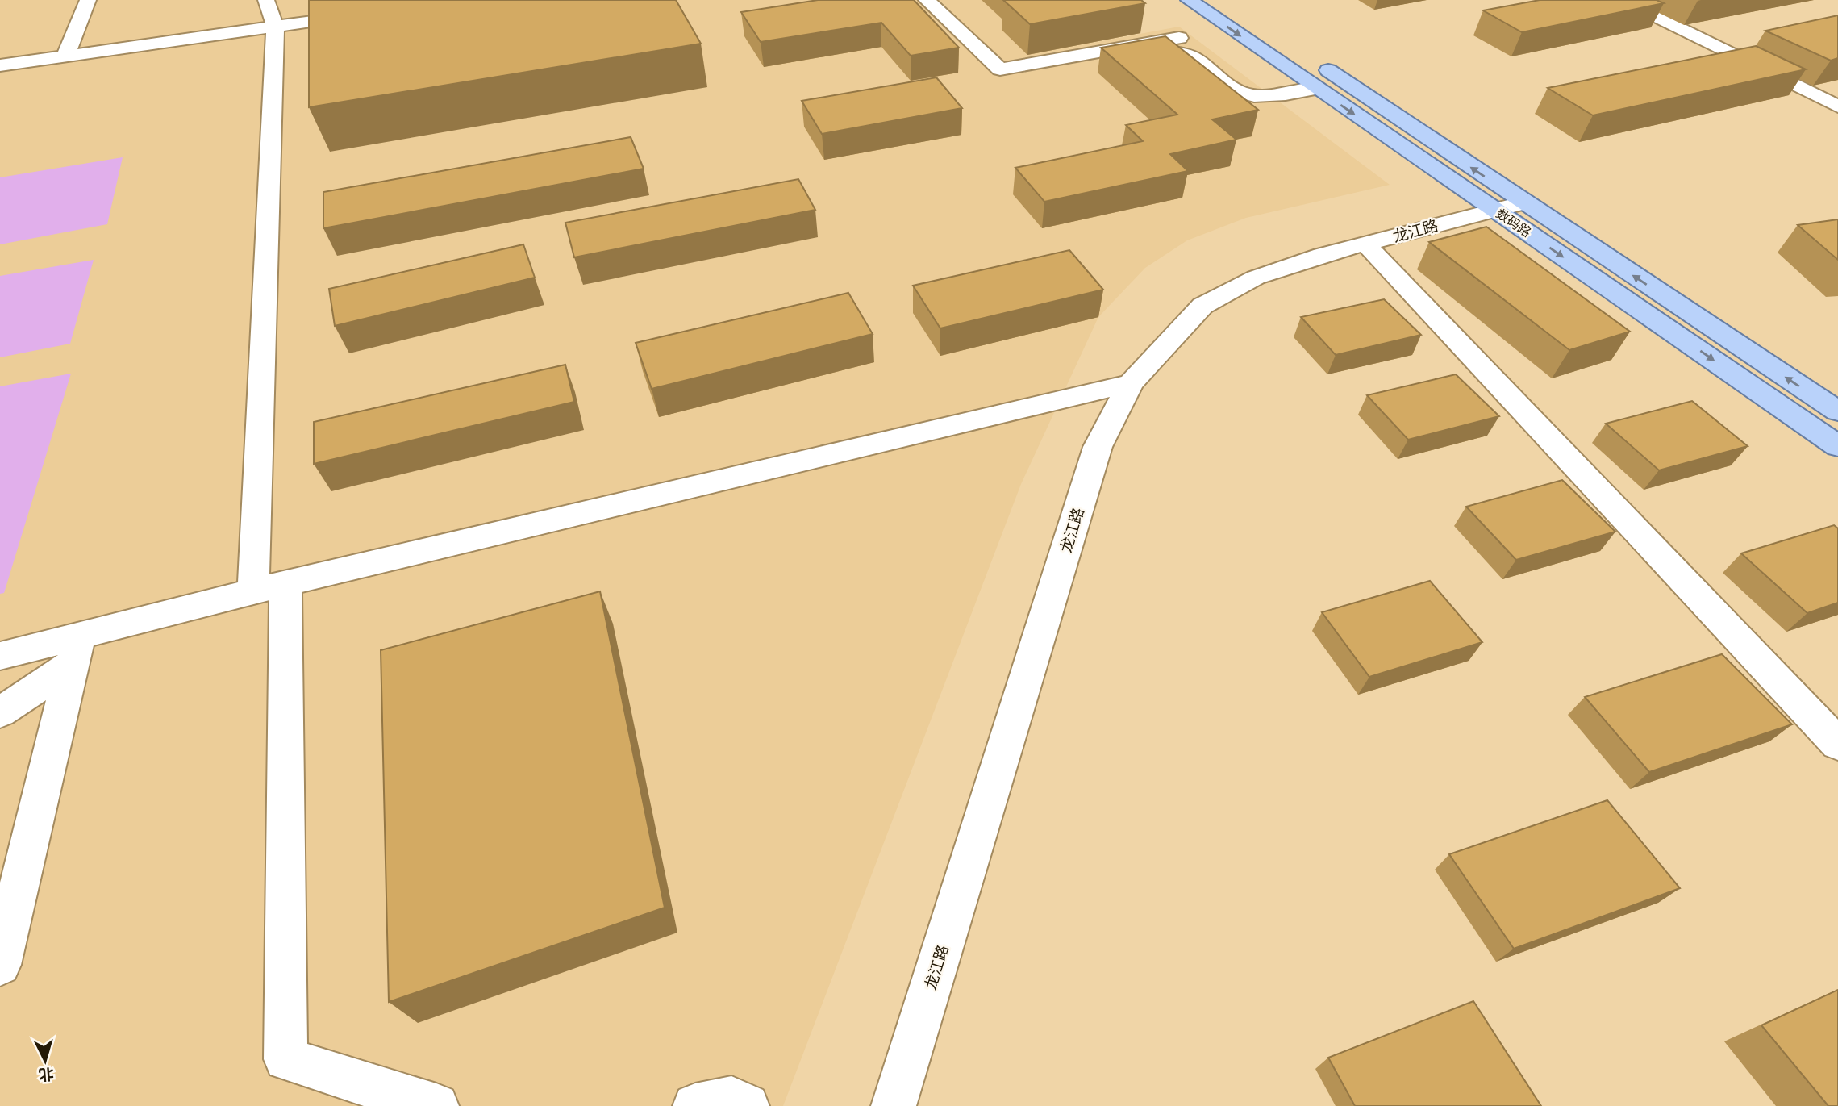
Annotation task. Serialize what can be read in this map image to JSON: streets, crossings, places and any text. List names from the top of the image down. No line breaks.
{"streets":{"main road":["数码路"],"street":["龙江路"]},"crossings":[["数码路","龙江路"]],"north":"bottom"}
